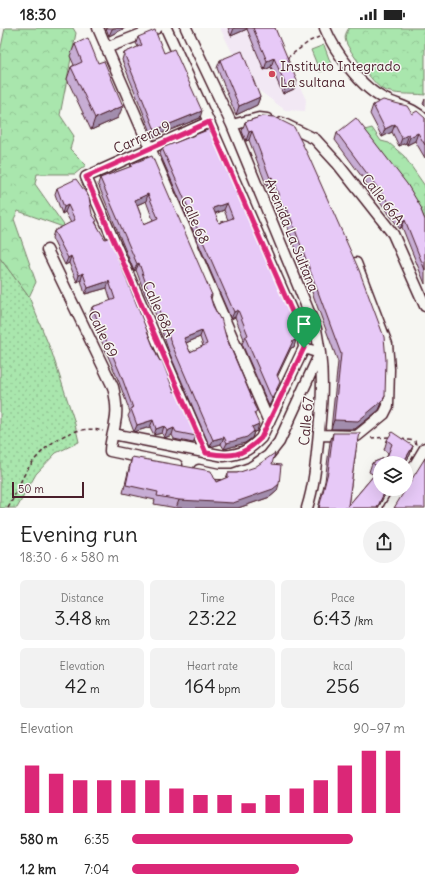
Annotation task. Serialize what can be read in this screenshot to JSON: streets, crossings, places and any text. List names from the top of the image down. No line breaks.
{"streets":{"street":["Carrera 9","Calle 66A","Calle 68","Avenida La Sultana","Calle 68A","Calle 69","Calle 67"]},"crossings":[["Carrera 9","Calle 68"],["Carrera 9","Avenida La Sultana"],["Carrera 9","Calle 68A"],["Calle 66A","Avenida La Sultana"],["Avenida La Sultana","Calle 67"]],"places":["Instituto Integrado La sultana"],"scale_bar":"50 m","page":{"status":"18:30","scale":"50 m","heading":["Evening run","18:30 · 6 × 580 m"],"stats":[["Distance","3.48 km"],["Time","23:22"],["Pace","6:43 /km"],["Elevation","42 m"],["Heart rate","164 bpm"],["kcal","256"]],"chart":["Elevation","90–97 m"],"list":[{"name":"580 m","note":"6:35"},{"name":"1.2 km","note":"7:04"}]}}
